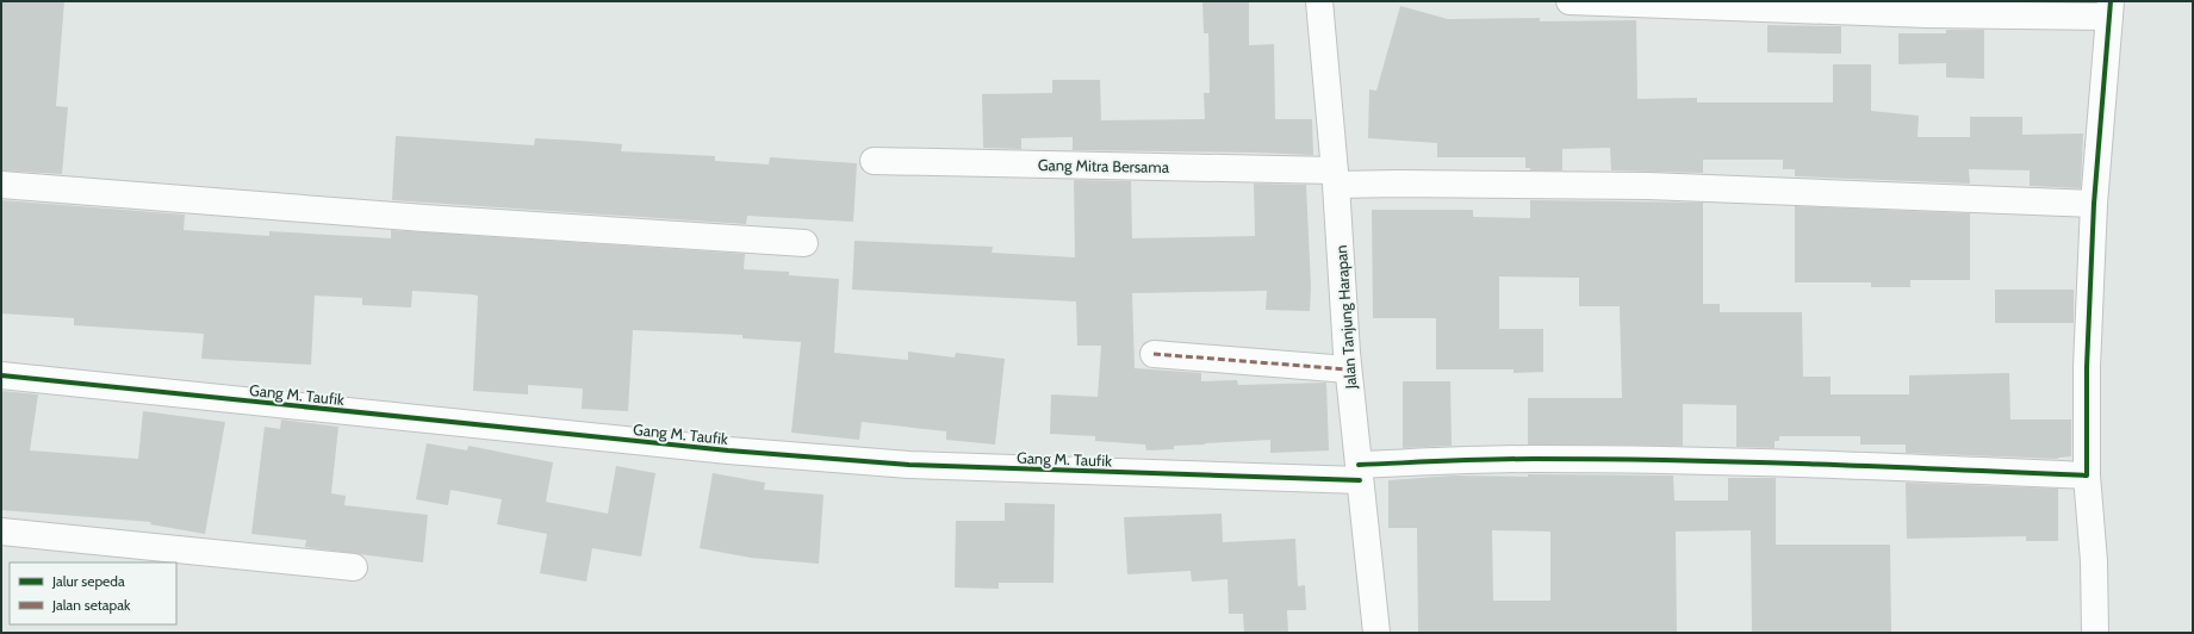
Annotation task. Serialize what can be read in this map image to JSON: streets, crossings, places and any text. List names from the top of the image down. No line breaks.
{"streets":{"street":["Gang Mitra Bersama","Jalan Tanjung Harapan","Gang M. Taufik"]},"crossings":[["Gang Mitra Bersama","Jalan Tanjung Harapan"],["Jalan Tanjung Harapan","Gang M. Taufik"]],"legend":["Jalur sepeda","Jalan setapak"]}
